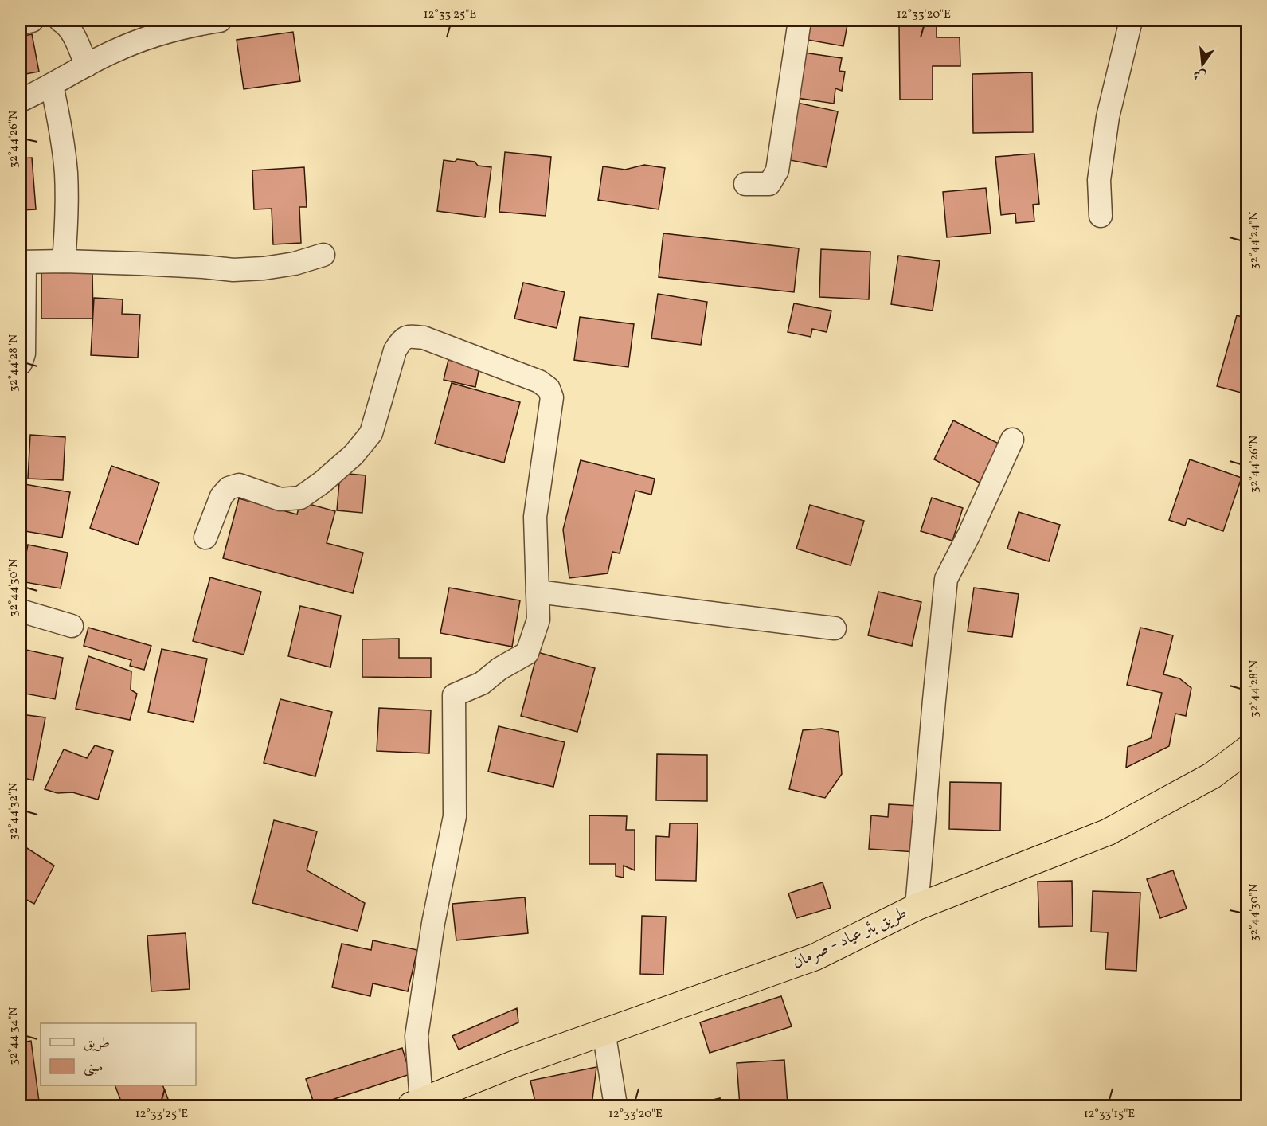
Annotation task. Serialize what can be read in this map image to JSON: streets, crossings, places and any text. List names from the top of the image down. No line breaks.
{"streets":{"highway":["طريق بئر عياد - صرمان"]},"legend":["طريق","مبنى"],"north":"bottom","coordinates":["12°33'25\"E","12°33'20\"E","32°44'26\"N","32°44'24\"N","32°44'28\"N","32°44'30\"N","32°44'32\"N","32°44'34\"N","12°33'15\"E"]}
